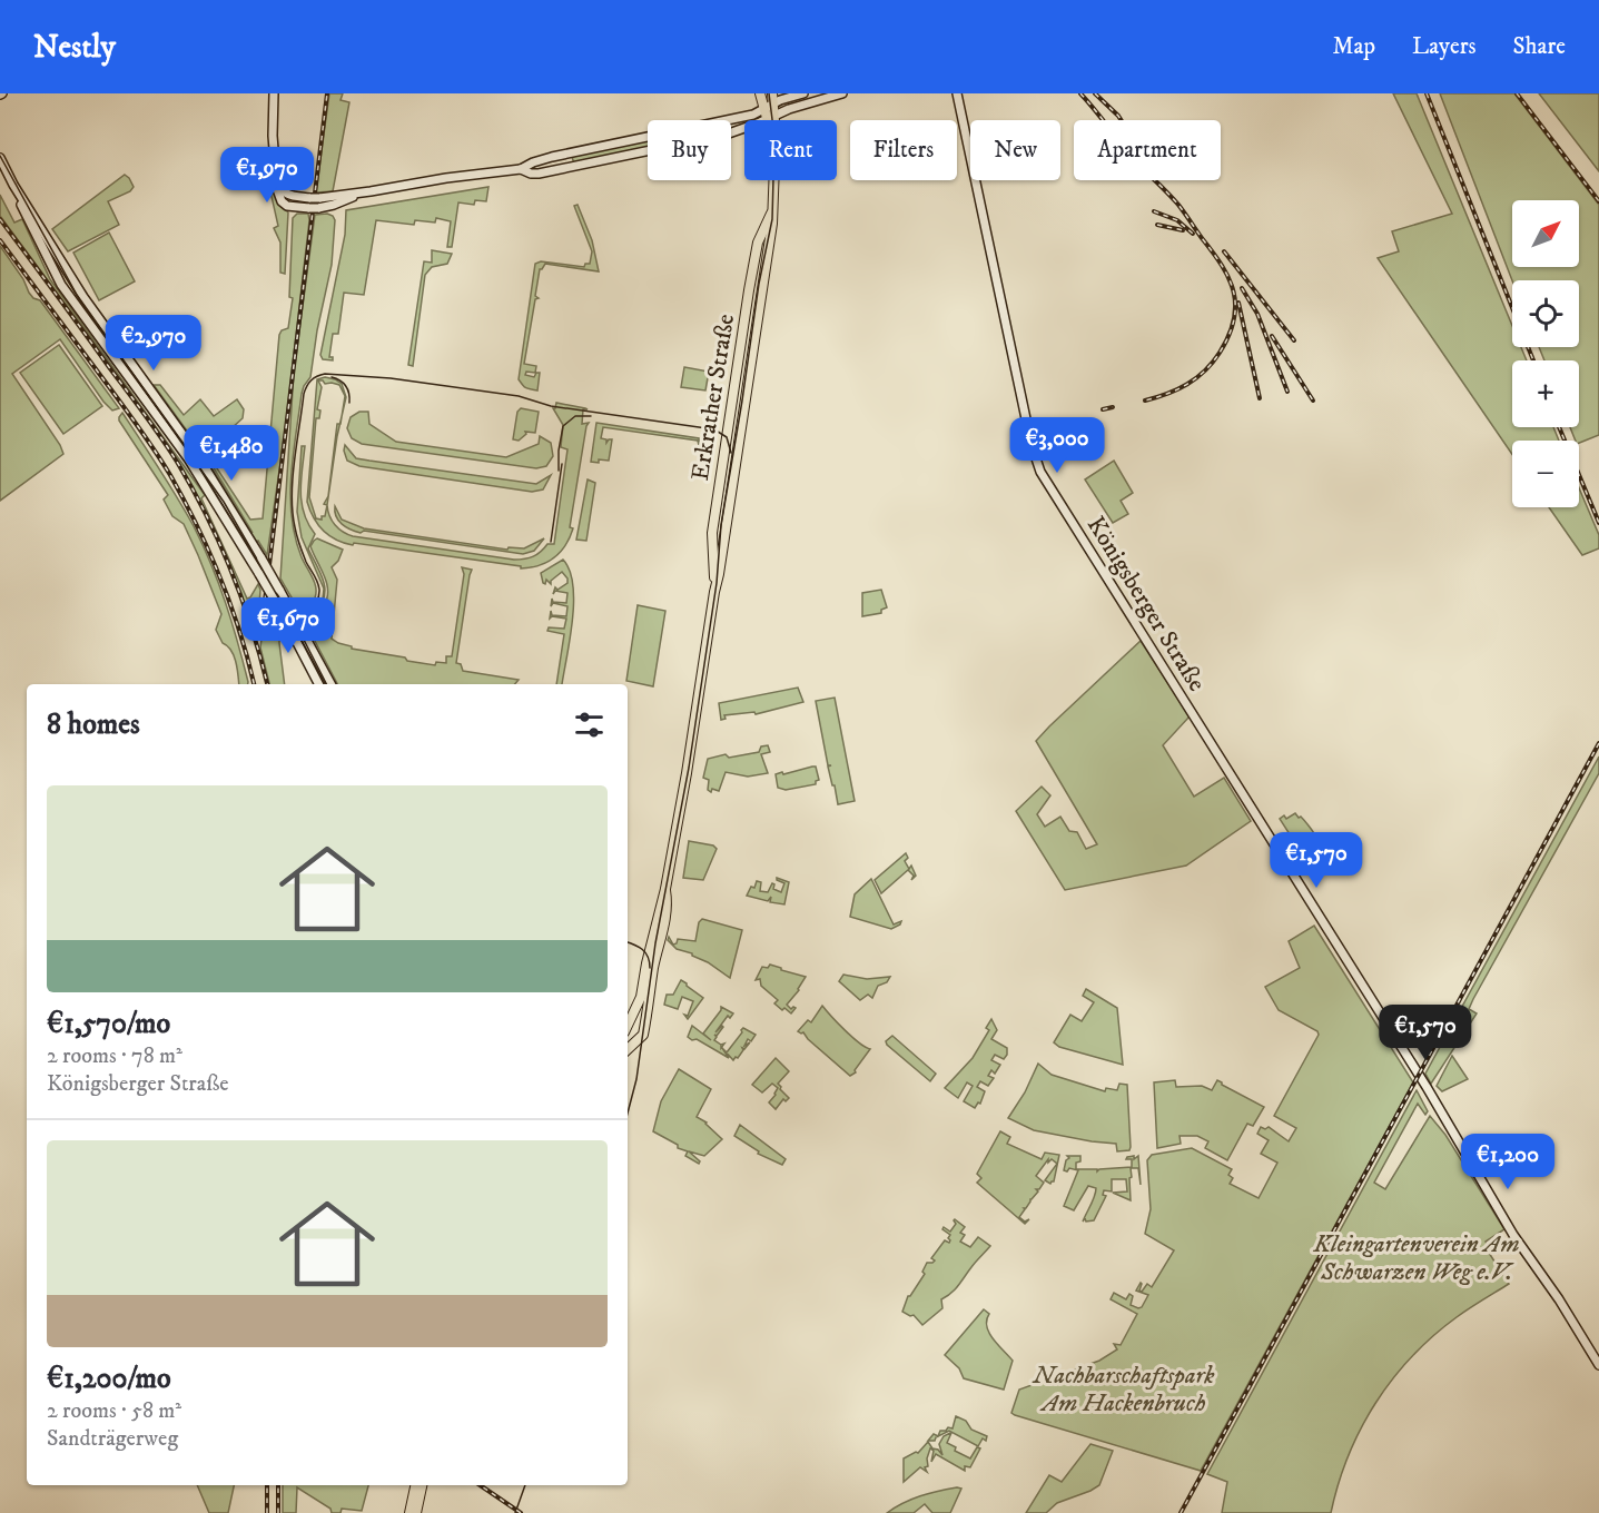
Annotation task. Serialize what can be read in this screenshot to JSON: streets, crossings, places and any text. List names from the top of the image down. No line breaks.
{"streets":{"main road":["Erkrather Straße","Königsberger Straße"]},"parks":["Kleingartenverein Am Schwarzen Weg e.V.","Nachbarschaftspark Am Hackenbruch"],"north":"top right","page":{"header":"Nestly","nav":["Map","Layers","Share"],"chip":["Buy","Rent","Filters","New","Apartment"],"price":["€1,970","€2,970","€3,000","€1,480","€1,670","€1,570","€1,570","€1,200"],"map_buttons":["+","−"],"heading":"8 homes","list":[{"name":"€1,570/mo","note":"2 rooms · 78 m² · Königsberger Straße"},{"name":"€1,200/mo","note":"2 rooms · 58 m² · Sandträgerweg"}]}}
